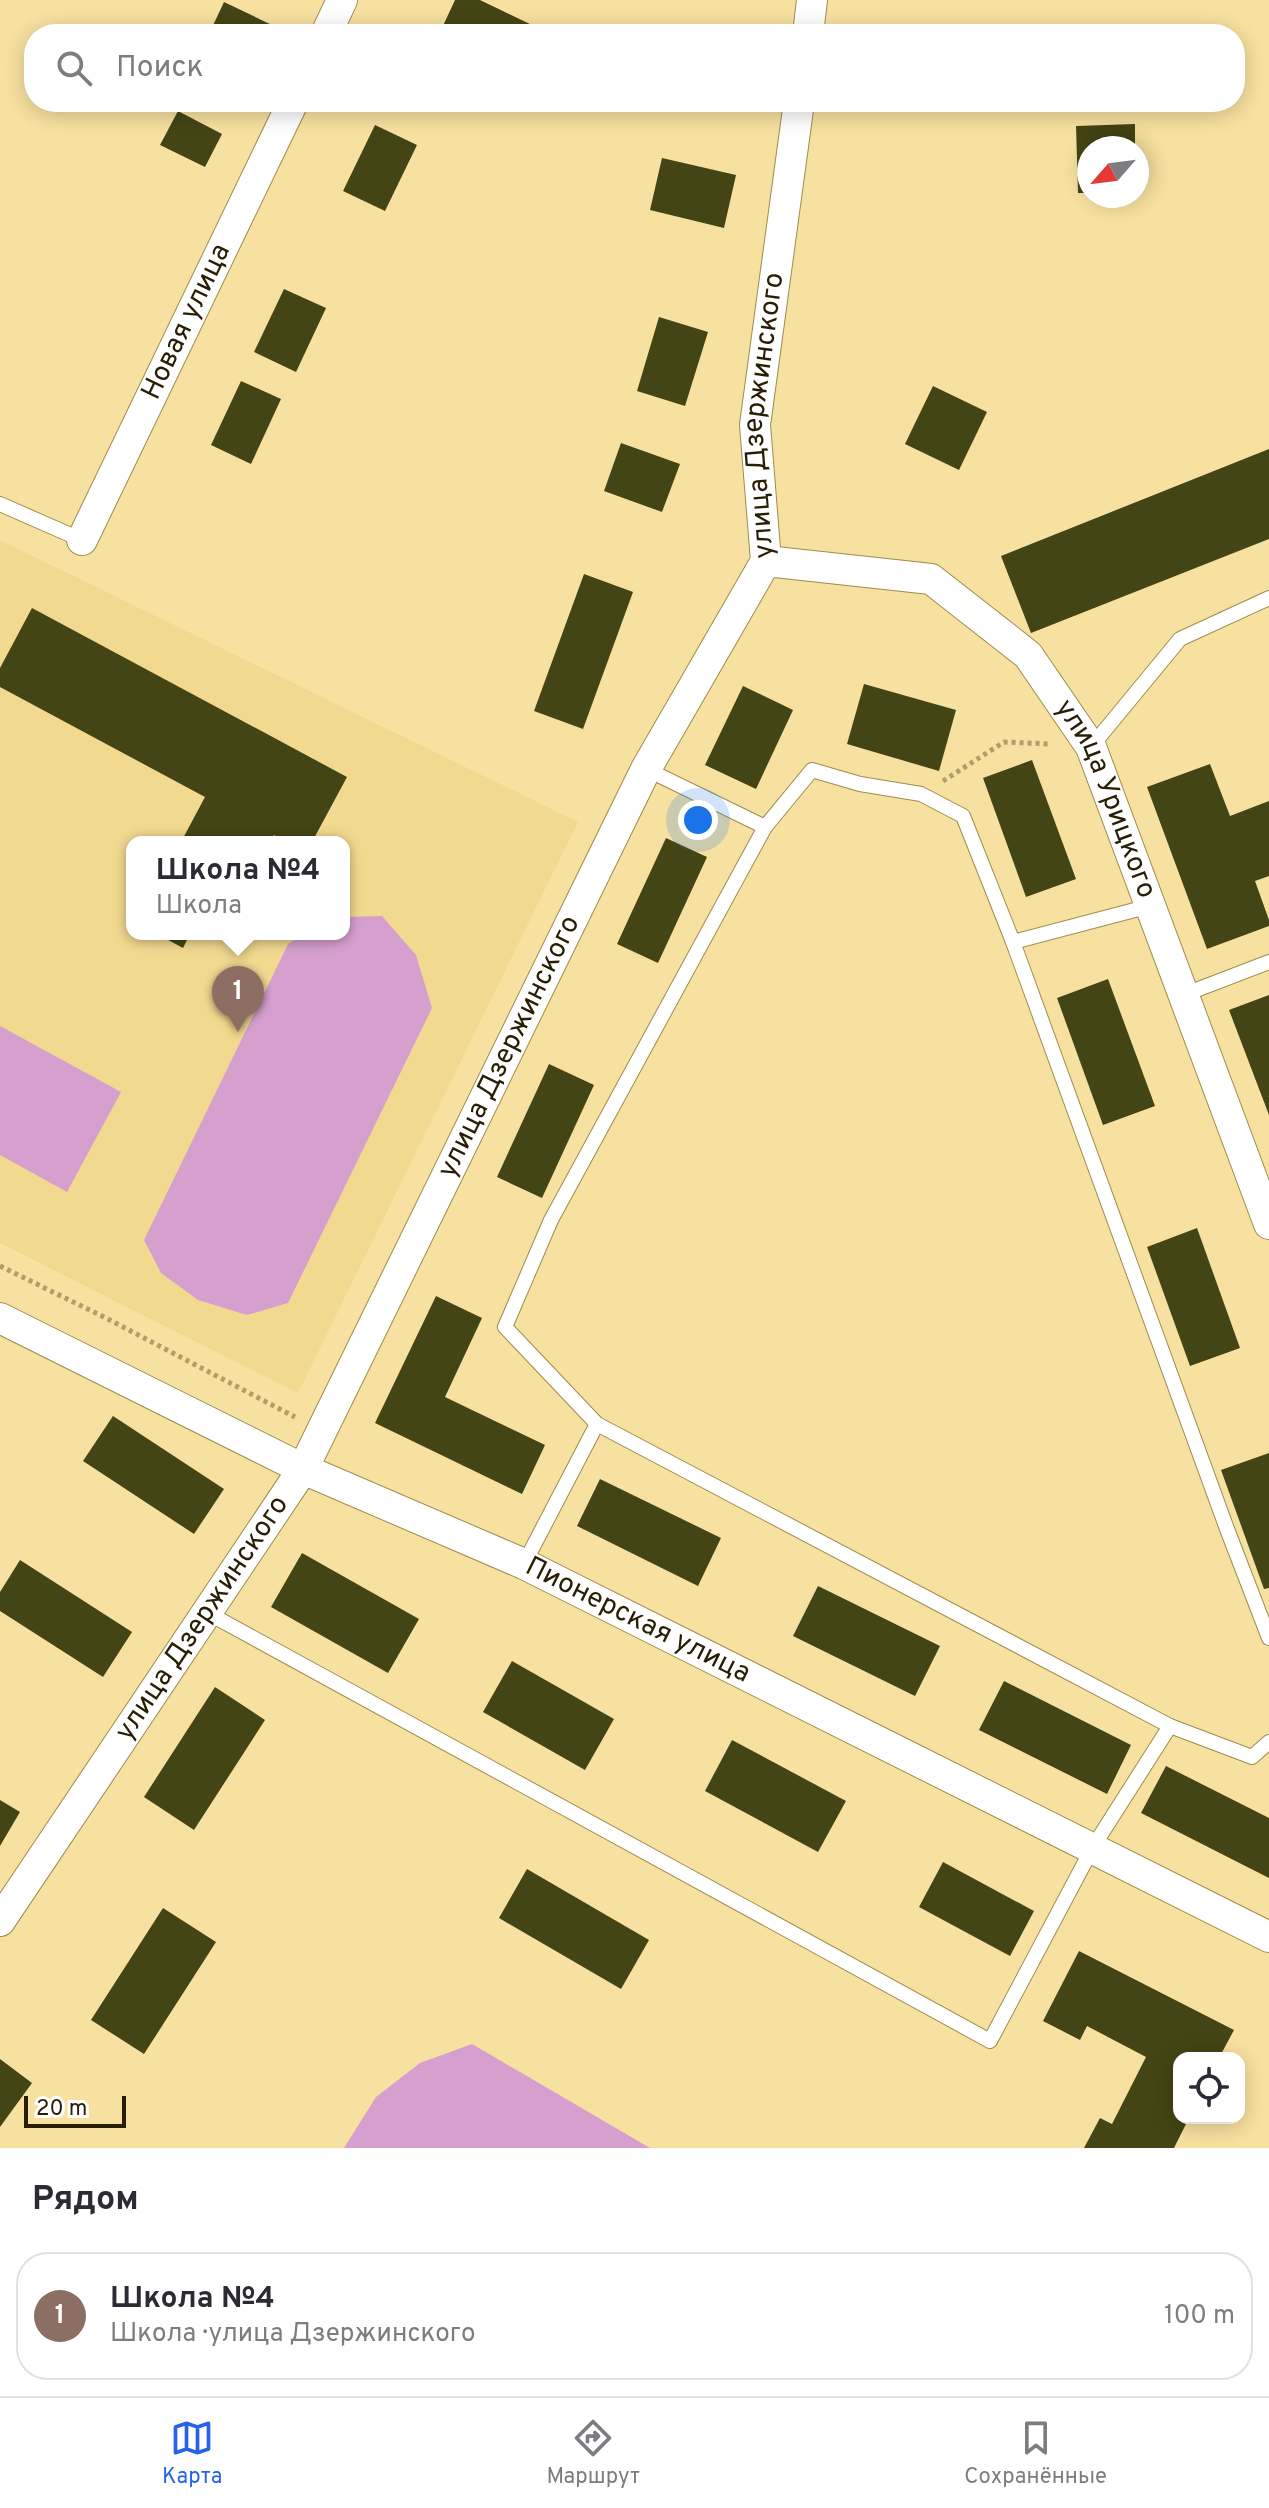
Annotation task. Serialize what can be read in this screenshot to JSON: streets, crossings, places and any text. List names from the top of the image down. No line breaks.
{"streets":{"street":["Новая улица","улица Дзержинского","улица Урицкого","Пионерская улица"]},"crossings":[["улица Дзержинского","улица Урицкого"],["улица Дзержинского","Пионерская улица"]],"scale_bar":"20 m","north":"bottom left","page":{"search":"Поиск","popup":["Школа №4","Школа"],"pins":"1","scale":"20 m","heading":"Рядом","list":[{"mark":"1","name":"Школа №4","note":"Школа · улица Дзержинского","value":"100 m"}],"nav":["Карта","Маршрут","Сохранённые"]}}
